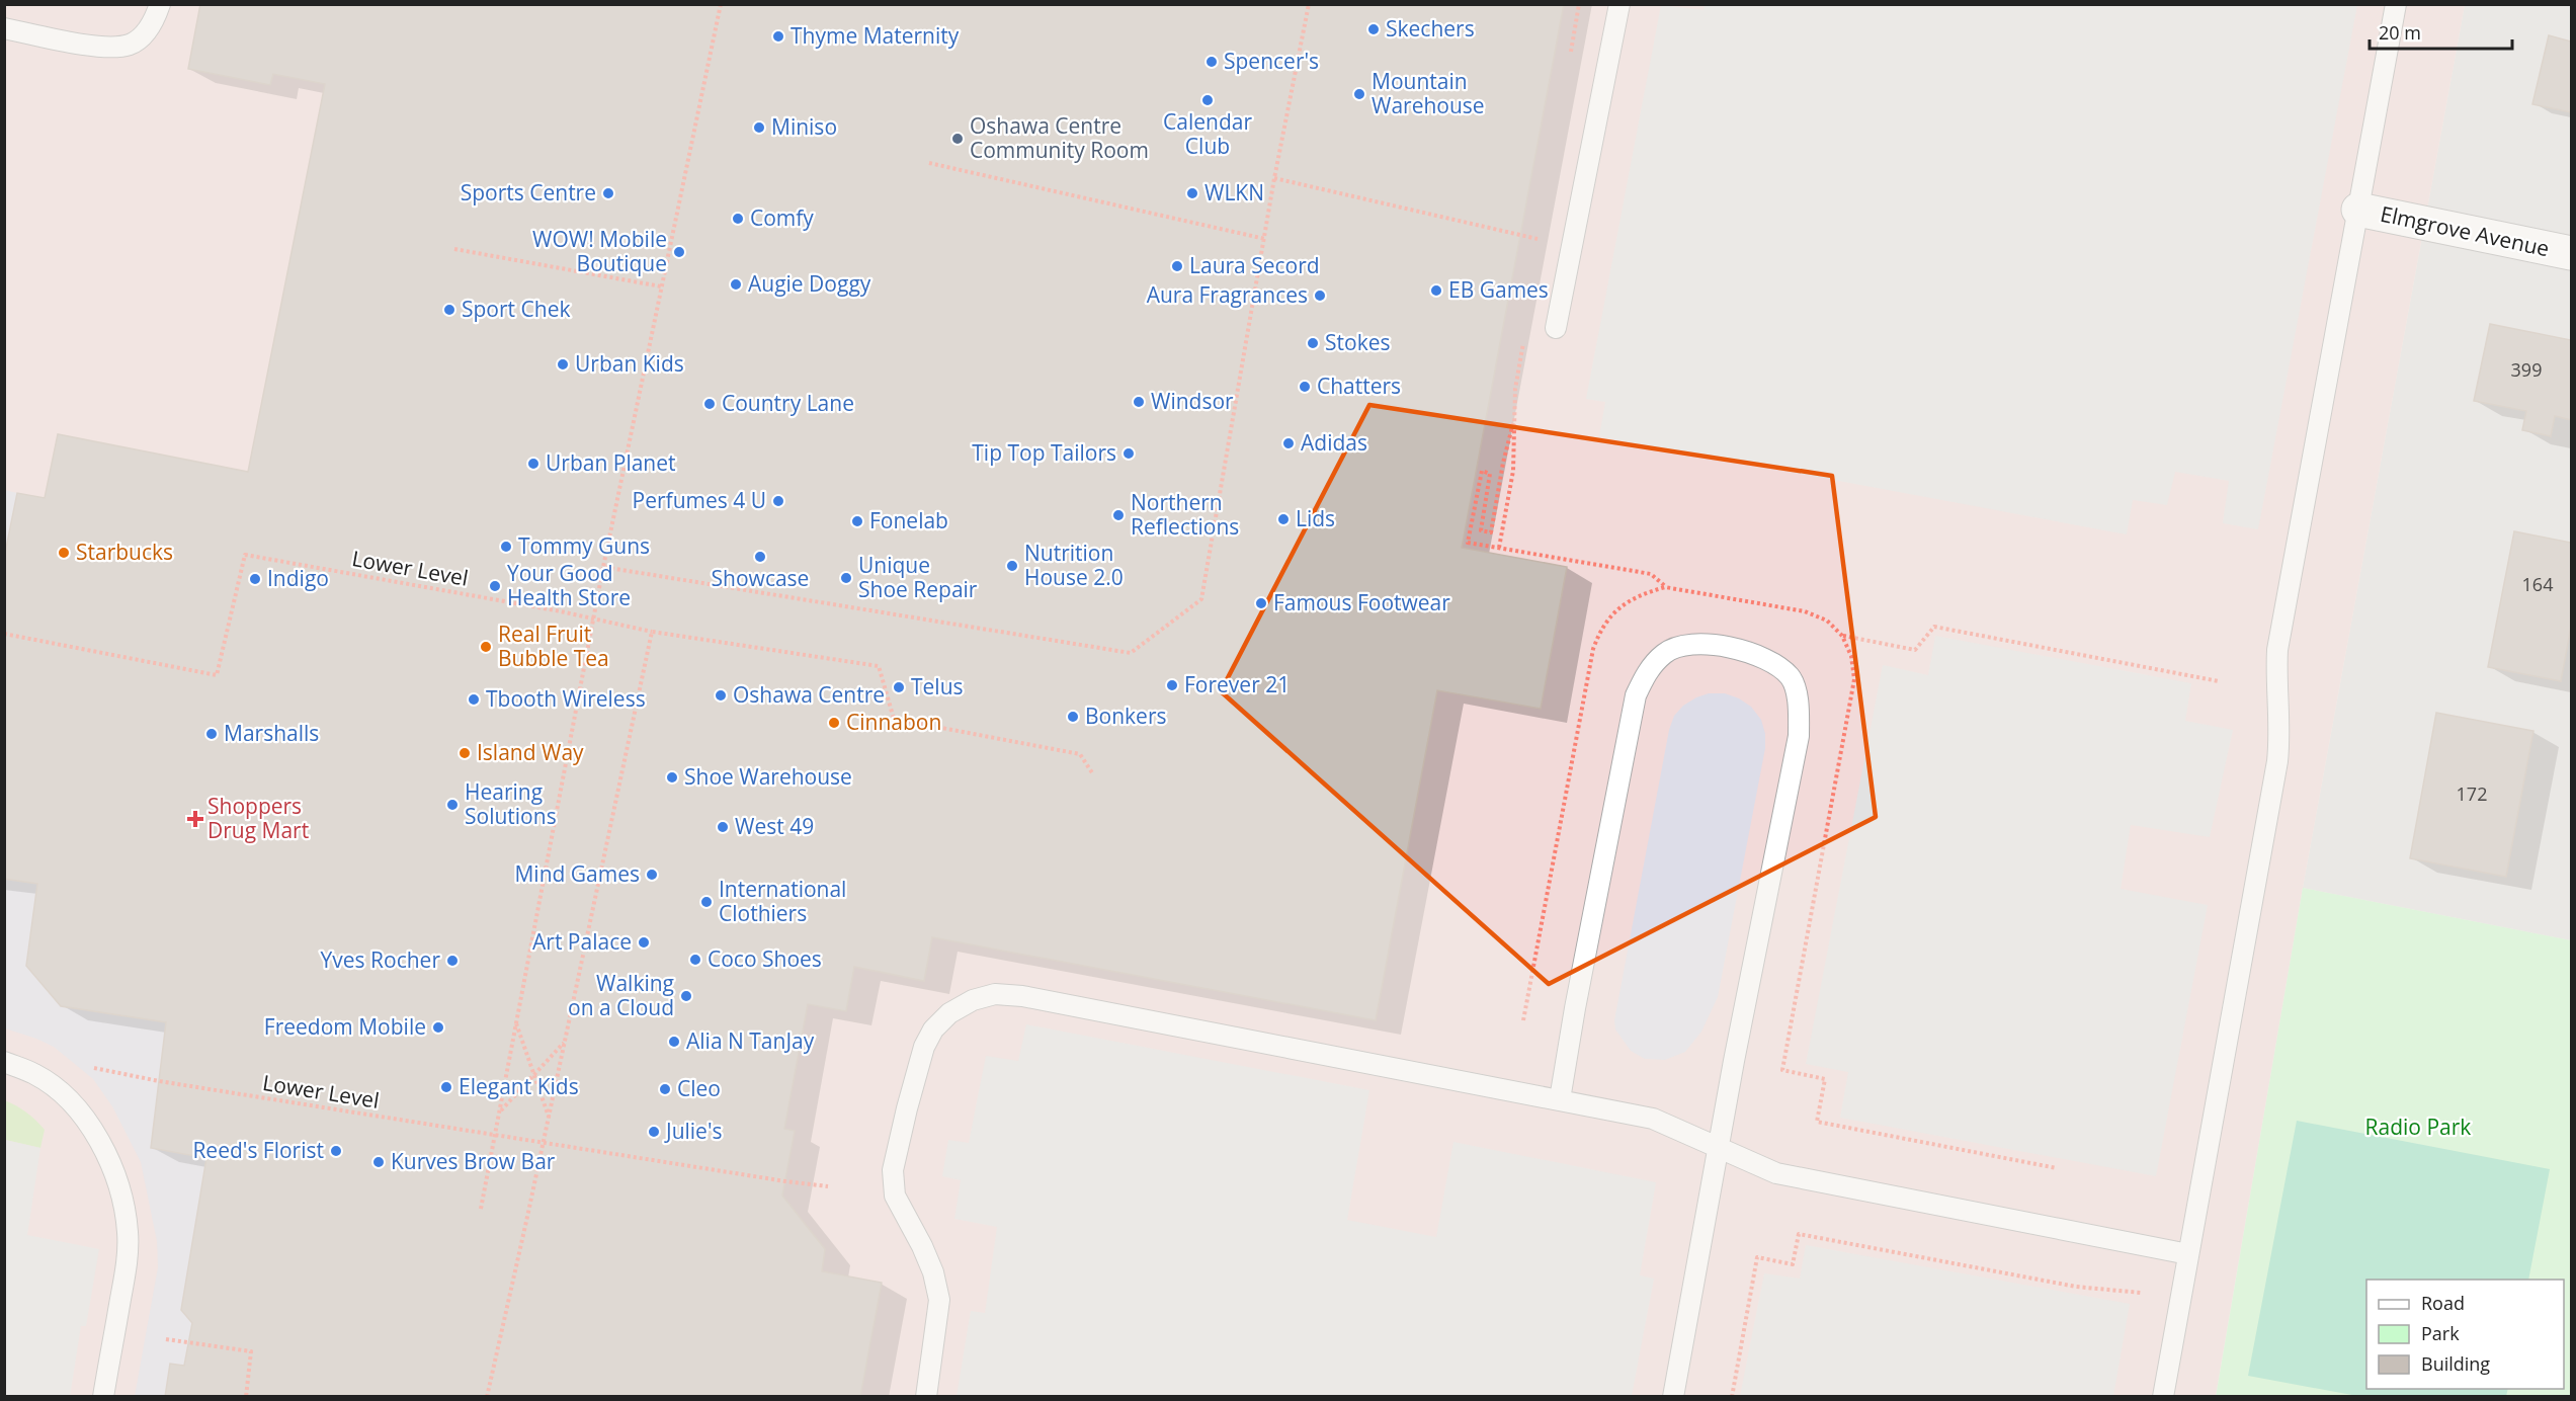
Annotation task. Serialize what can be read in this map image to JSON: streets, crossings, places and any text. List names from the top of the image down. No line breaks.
{"streets":{"street":["Elmgrove Avenue"],"path":["Lower Level"]},"parks":["Radio Park"],"places":{"other":["Skechers","Thyme Maternity","Spencer's","Mountain Warehouse","Calendar Club","Miniso","Oshawa Centre Community Room","Sports Centre","WLKN","Comfy","WOW! Mobile Boutique","Laura Secord","Augie Doggy","EB Games","Aura Fragrances","Sport Chek","Stokes","Urban Kids","Chatters","Windsor","Country Lane","Adidas","Tip Top Tailors","Urban Planet","Perfumes 4 U","Northern Reflections","Lids","Fonelab","Tommy Guns","Starbucks","Showcase","Nutrition House 2.0","Unique Shoe Repair","Indigo","Your Good Health Store","Famous Footwear","Real Fruit Bubble Tea","Forever 21","Telus","Oshawa Centre","Tbooth Wireless","Bonkers","Cinnabon","Marshalls","Island Way","Shoe Warehouse","Hearing Solutions","West 49","Mind Games","International Clothiers","Art Palace","Coco Shoes","Yves Rocher","Walking on a Cloud","Freedom Mobile","Alia N TanJay","Elegant Kids","Cleo","Julie's","Reed's Florist","Kurves Brow Bar"],"health":["Shoppers Drug Mart"]},"house_numbers":["399","164","172"],"legend":["Road","Park","Building"],"scale_bar":"20 m"}
